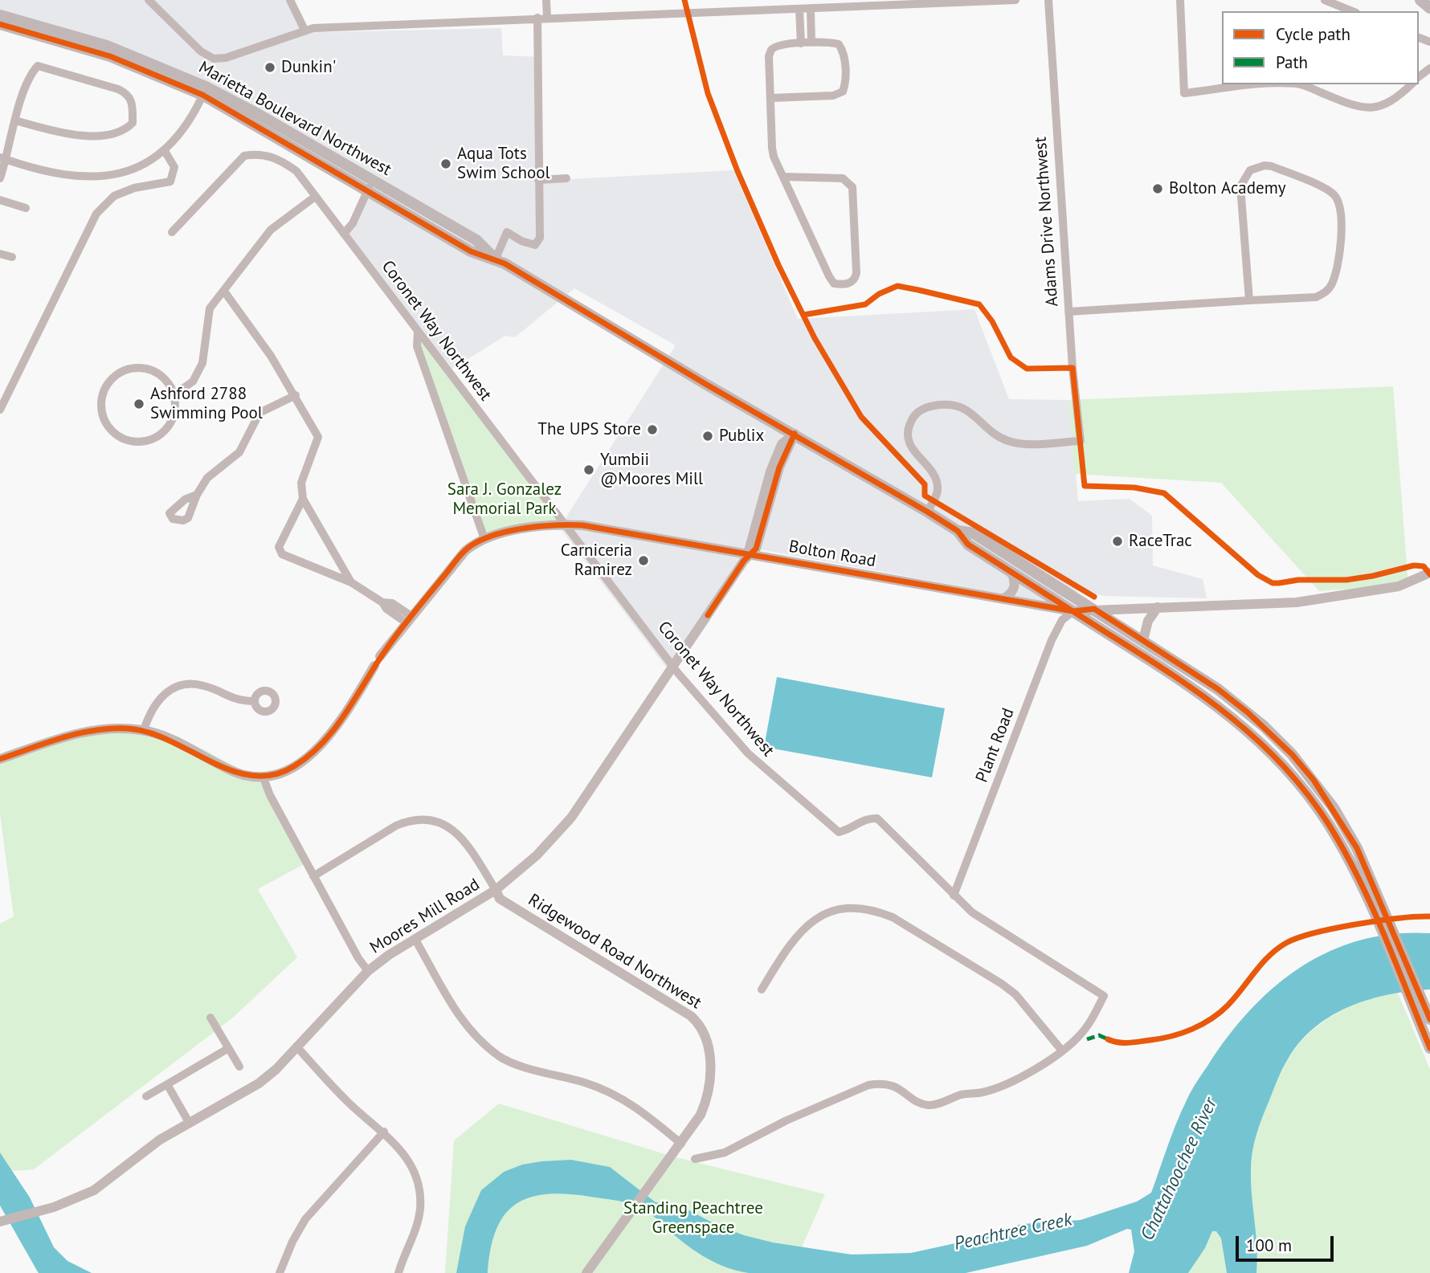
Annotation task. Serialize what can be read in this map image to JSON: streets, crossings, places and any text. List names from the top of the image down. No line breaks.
{"streets":{"main road":["Marietta Boulevard Northwest"],"street":["Adams Drive Northwest","Coronet Way Northwest","Bolton Road","Plant Road","Moores Mill Road","Ridgewood Road Northwest"]},"crossings":[["Coronet Way Northwest","Bolton Road"],["Coronet Way Northwest","Plant Road"],["Coronet Way Northwest","Moores Mill Road"],["Bolton Road","Plant Road"],["Bolton Road","Moores Mill Road"],["Moores Mill Road","Ridgewood Road Northwest"]],"water":["Chattahoochee River","Peachtree Creek"],"parks":["Sara J. Gonzalez Memorial Park","Standing Peachtree Greenspace"],"places":["Dunkin'","Aqua Tots Swim School","Bolton Academy","Ashford 2788 Swimming Pool","The UPS Store","Publix","Yumbii @Moores Mill","RaceTrac","Carniceria Ramirez"],"legend":["Cycle path","Path"],"scale_bar":"100 m"}
